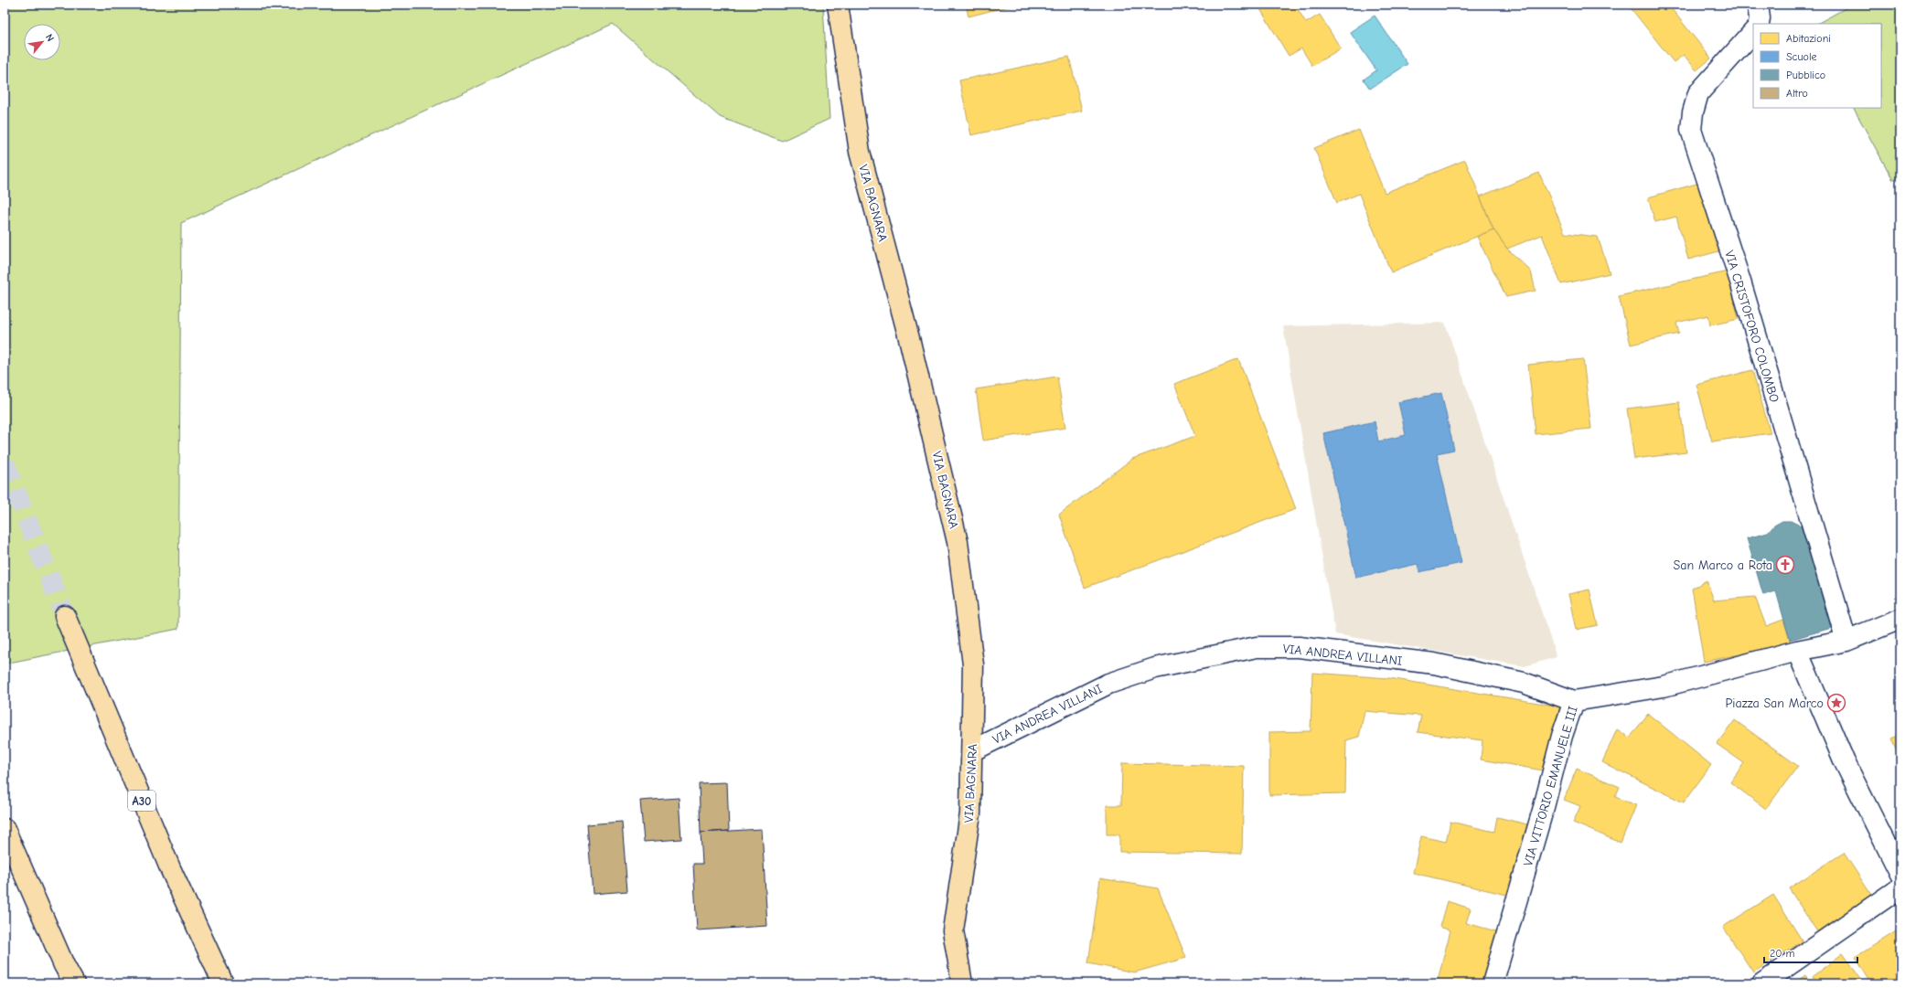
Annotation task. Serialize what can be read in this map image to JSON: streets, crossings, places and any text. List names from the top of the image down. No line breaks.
{"streets":{"main road":["VIA BAGNARA","A30"],"street":["VIA CRISTOFORO COLOMBO","VIA ANDREA VILLANI","VIA VITTORIO EMANUELE III"]},"crossings":[["VIA BAGNARA","VIA ANDREA VILLANI"],["VIA CRISTOFORO COLOMBO","VIA VITTORIO EMANUELE III"],["VIA ANDREA VILLANI","VIA VITTORIO EMANUELE III"]],"places":{"church":["San Marco a Rota"],"place":["Piazza San Marco"]},"legend":["Abitazioni","Scuole","Pubblico","Altro"],"scale_bar":"20 m","north":"top right"}
